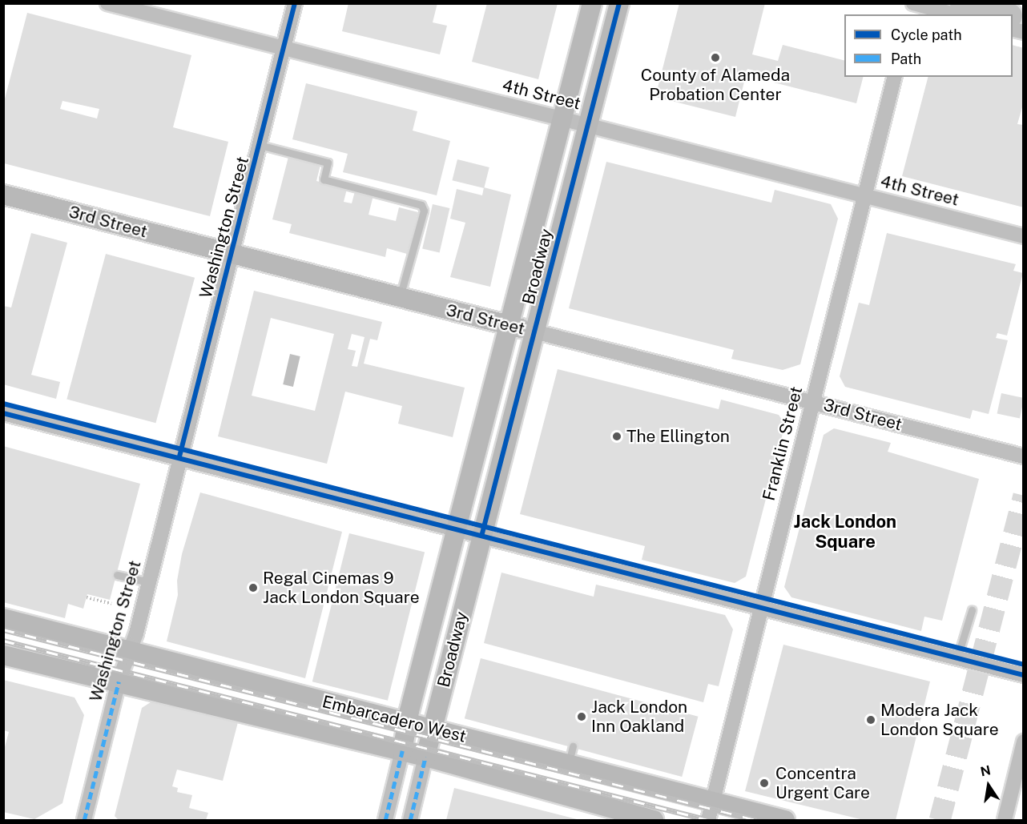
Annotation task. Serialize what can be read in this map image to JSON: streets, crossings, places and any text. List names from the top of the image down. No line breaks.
{"streets":{"street":["4th Street","3rd Street","Washington Street","Broadway","Franklin Street","Embarcadero West"]},"crossings":[["4th Street","Washington Street"],["4th Street","Broadway"],["4th Street","Franklin Street"],["3rd Street","Washington Street"],["3rd Street","Broadway"],["3rd Street","Franklin Street"],["Washington Street","Embarcadero West"],["Broadway","Embarcadero West"],["Franklin Street","Embarcadero West"]],"districts":["Jack London Square"],"places":["County of Alameda Probation Center","The Ellington","Regal Cinemas 9 Jack London Square","Jack London Inn Oakland","Modera Jack London Square","Concentra Urgent Care"],"legend":["Cycle path","Path"],"north":"top"}
